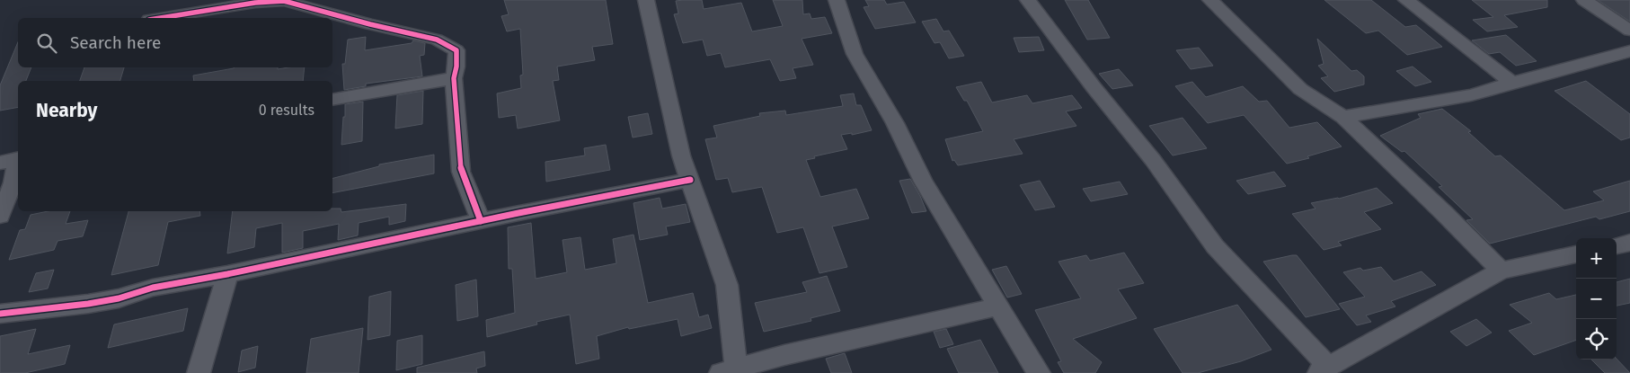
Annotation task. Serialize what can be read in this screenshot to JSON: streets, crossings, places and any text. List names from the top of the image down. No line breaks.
{"page":{"search":"Search here","heading":["Nearby","0 results"],"map_buttons":["+","−"]}}
